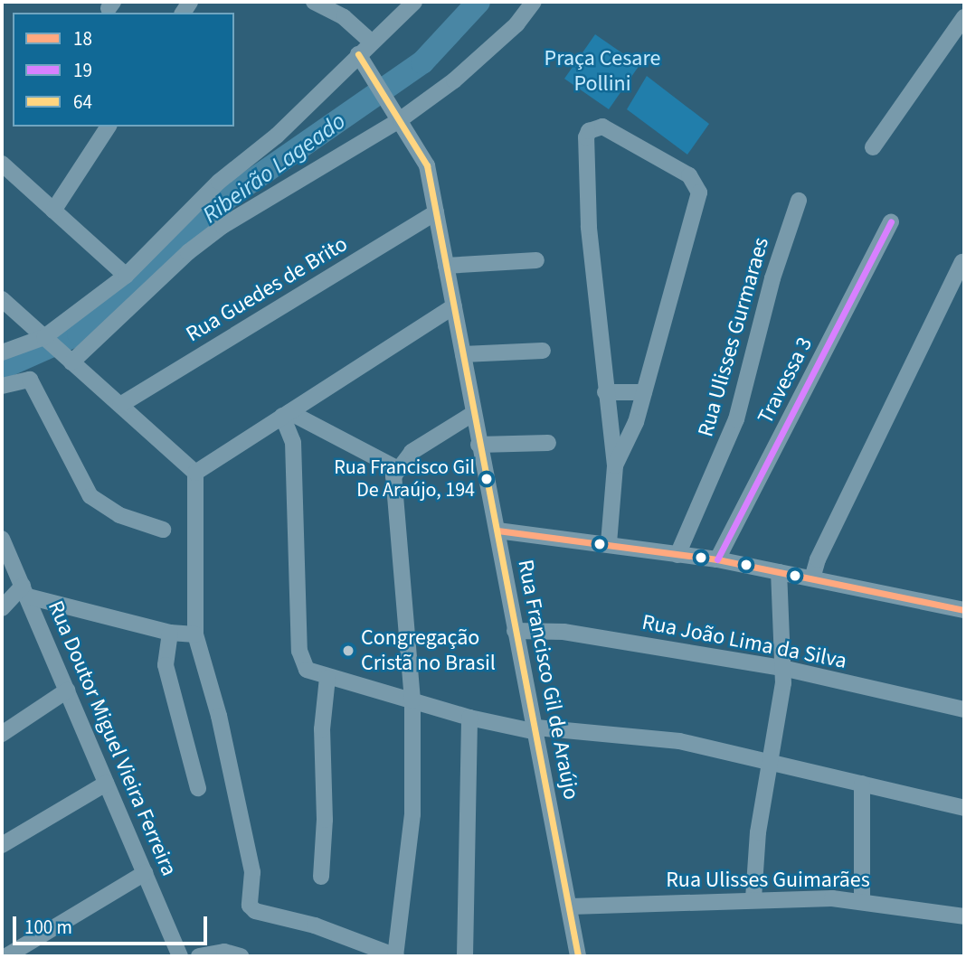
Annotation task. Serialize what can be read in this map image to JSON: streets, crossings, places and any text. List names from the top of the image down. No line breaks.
{"streets":{"street":["Rua Guedes de Brito","Rua Ulisses Gurmaraes","Travessa 3","Rua João Lima da Silva","Rua Francisco Gil de Araújo","Rua Doutor Miguel Vieira Ferreira","Rua Ulisses Guimarães"]},"crossings":[["Rua Guedes de Brito","Rua Francisco Gil de Araújo"],["Rua João Lima da Silva","Rua Francisco Gil de Araújo"],["Rua Francisco Gil de Araújo","Rua Ulisses Guimarães"]],"water":["Ribeirão Lageado"],"parks":["Praça Cesare Pollini"],"places":["Rua Francisco Gil De Araújo, 194","Congregação Cristã no Brasil"],"lines":["transit line 64","transit line 19","transit line 18"],"legend":["18","19","64"],"scale_bar":"100 m"}
